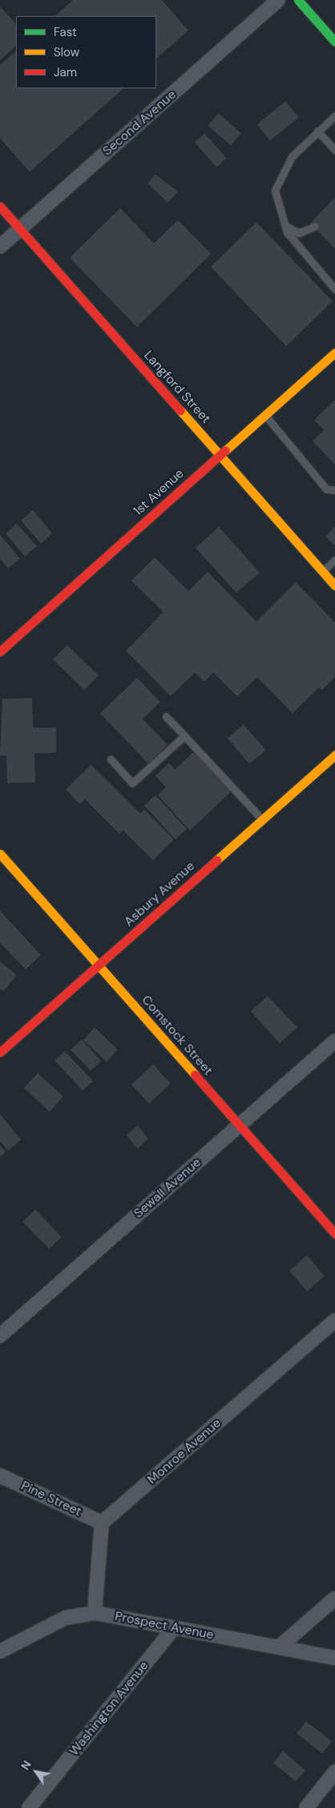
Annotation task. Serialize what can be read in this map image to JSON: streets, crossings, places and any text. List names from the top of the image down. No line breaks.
{"streets":{"street":["Second Avenue","Langford Street","1st Avenue","Asbury Avenue","Comstock Street","Sewall Avenue","Monroe Avenue","Pine Street","Prospect Avenue","Washington Avenue"]},"crossings":[["Second Avenue","Langford Street"],["Langford Street","1st Avenue"],["Asbury Avenue","Comstock Street"],["Comstock Street","Sewall Avenue"],["Monroe Avenue","Pine Street"],["Prospect Avenue","Washington Avenue"]],"legend":["Fast","Slow","Jam"],"north":"top left"}
